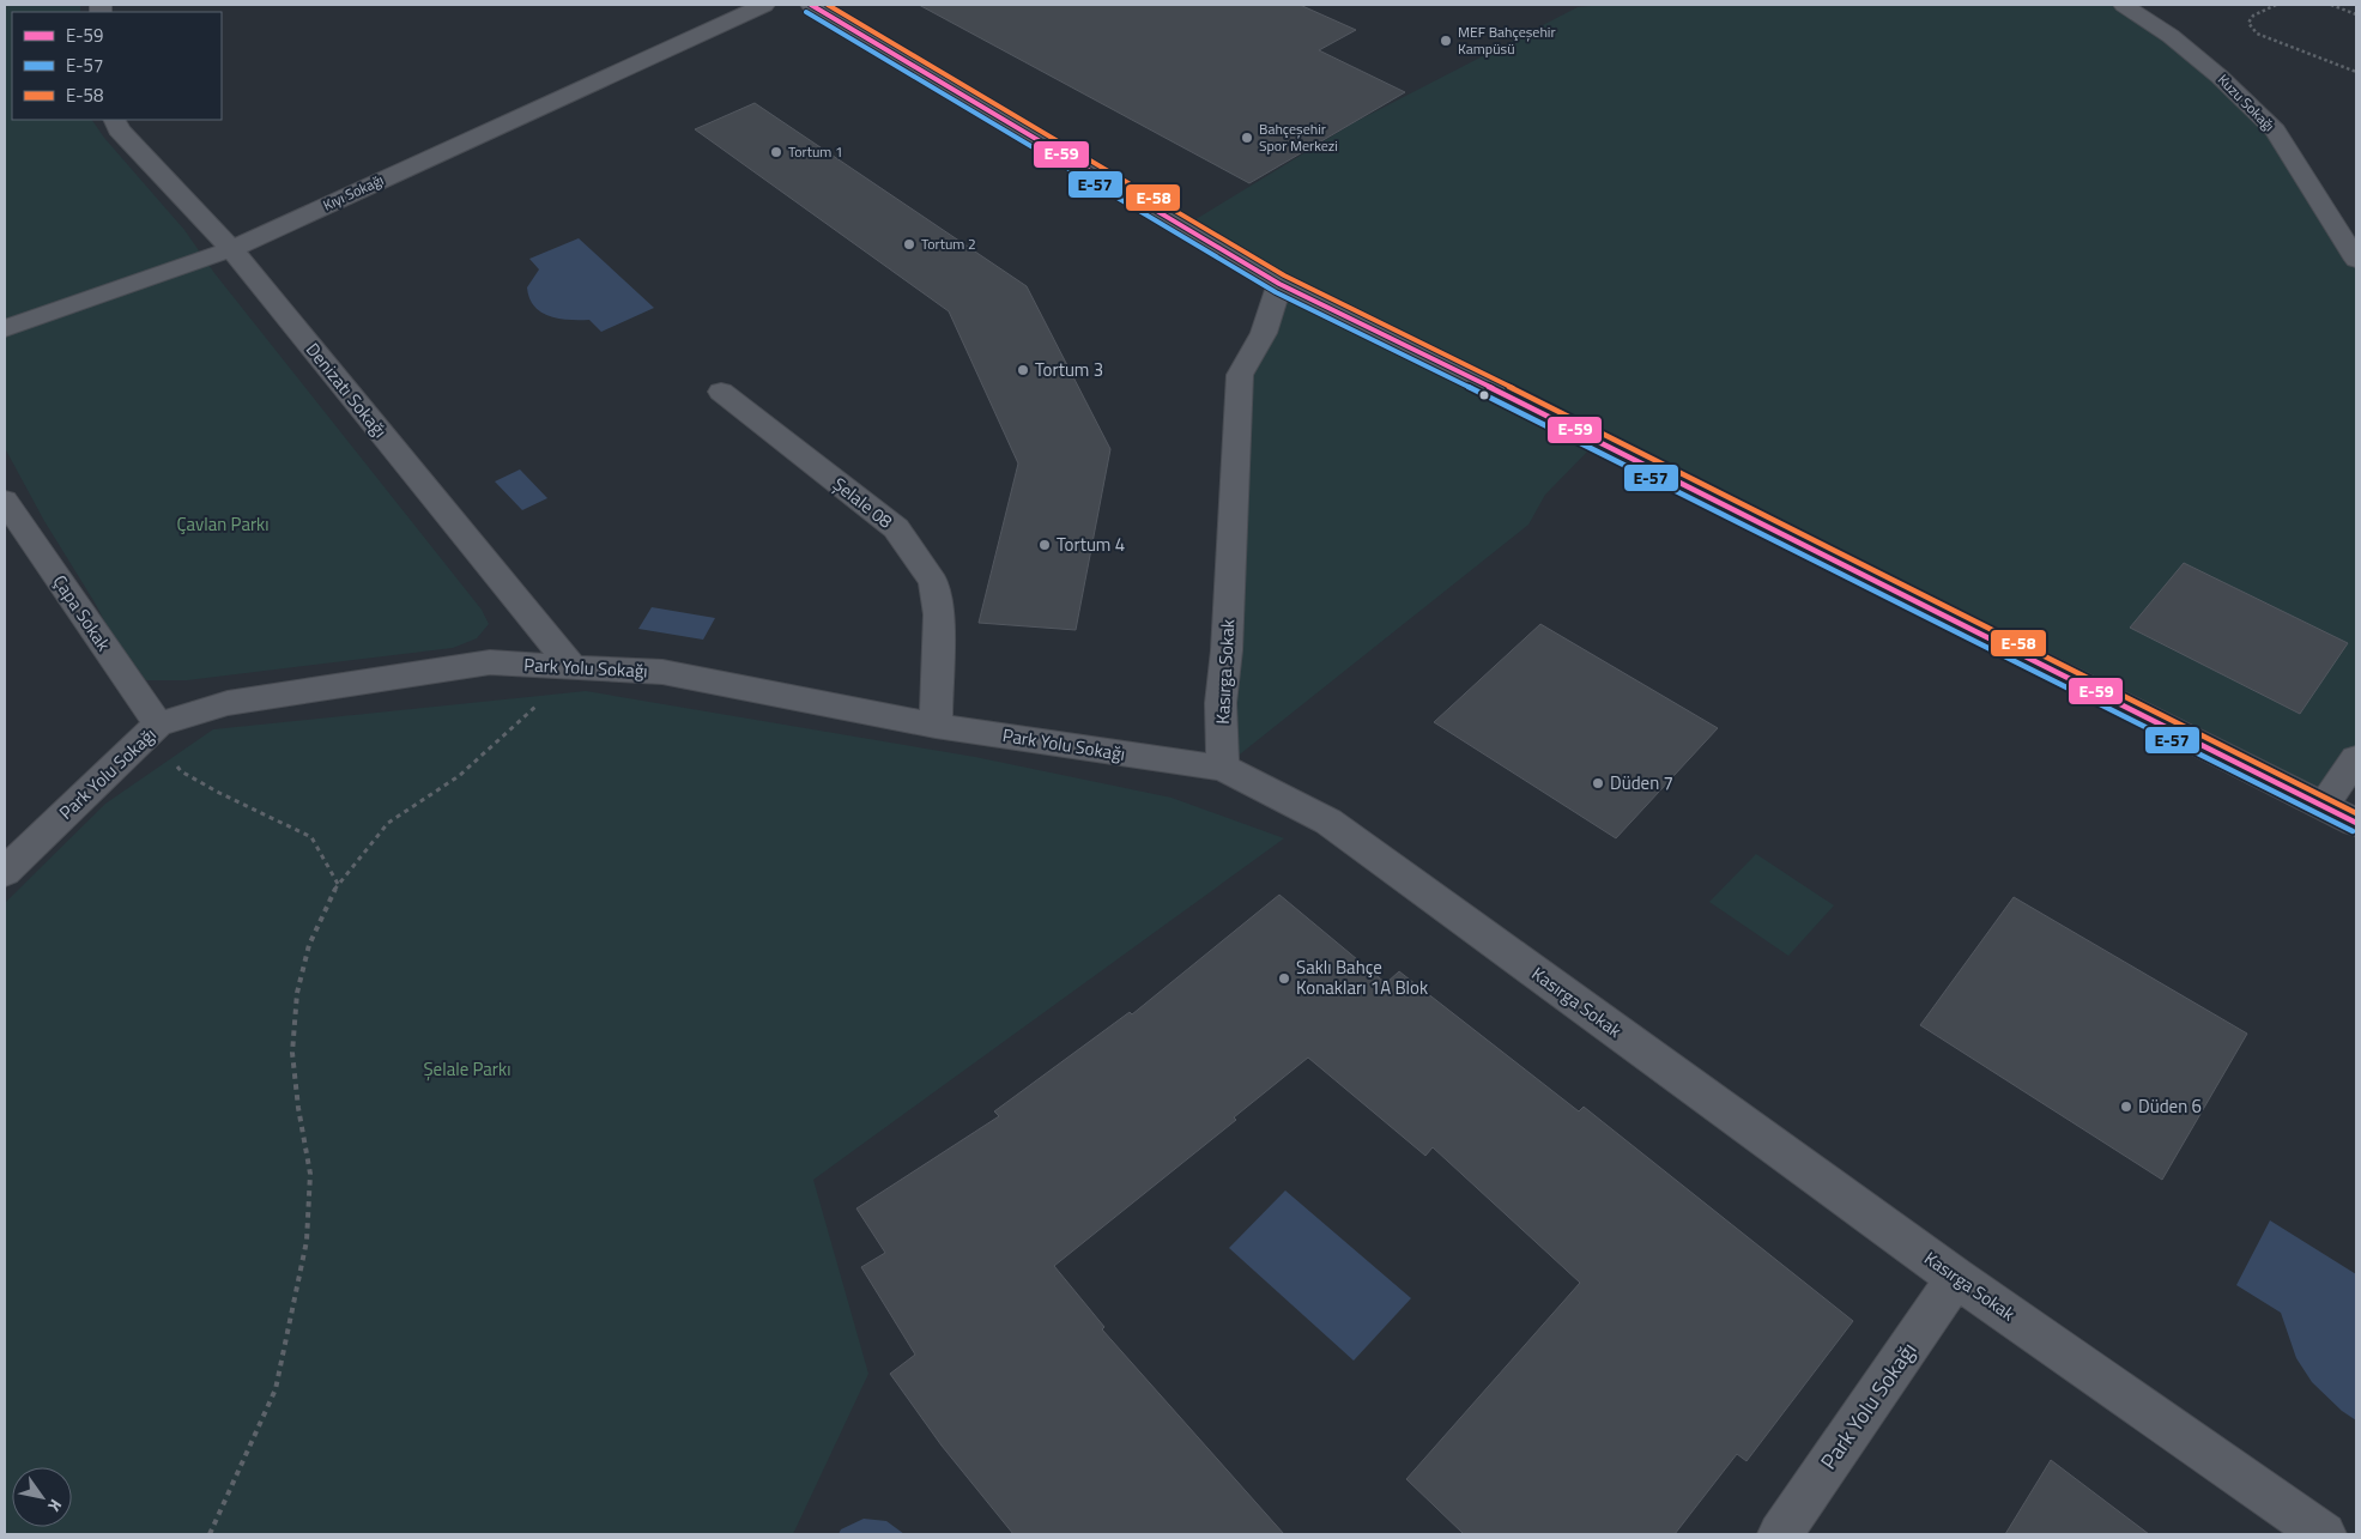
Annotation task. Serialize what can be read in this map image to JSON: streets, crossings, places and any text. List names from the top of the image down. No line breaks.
{"streets":{"street":["Kuzu Sokağı","Kıyı Sokağı","Denizatı Sokağı","Şelale 08","Çapa Sokak","Park Yolu Sokağı","Kasırga Sokak"]},"crossings":[["Kıyı Sokağı","Denizatı Sokağı"],["Denizatı Sokağı","Park Yolu Sokağı"],["Şelale 08","Park Yolu Sokağı"],["Çapa Sokak","Park Yolu Sokağı"],["Park Yolu Sokağı","Kasırga Sokak"]],"parks":["Çavlan Parkı","Şelale Parkı"],"places":["MEF Bahçeşehir Kampüsü","Bahçeşehir Spor Merkezi","Tortum 1","Tortum 2","Tortum 3","Tortum 4","Düden 7","Saklı Bahçe Konakları 1A Blok","Düden 6"],"lines":["transit line E-59","transit line E-58","transit line E-57"],"legend":["E-59","E-57","E-58"],"north":"bottom right"}
